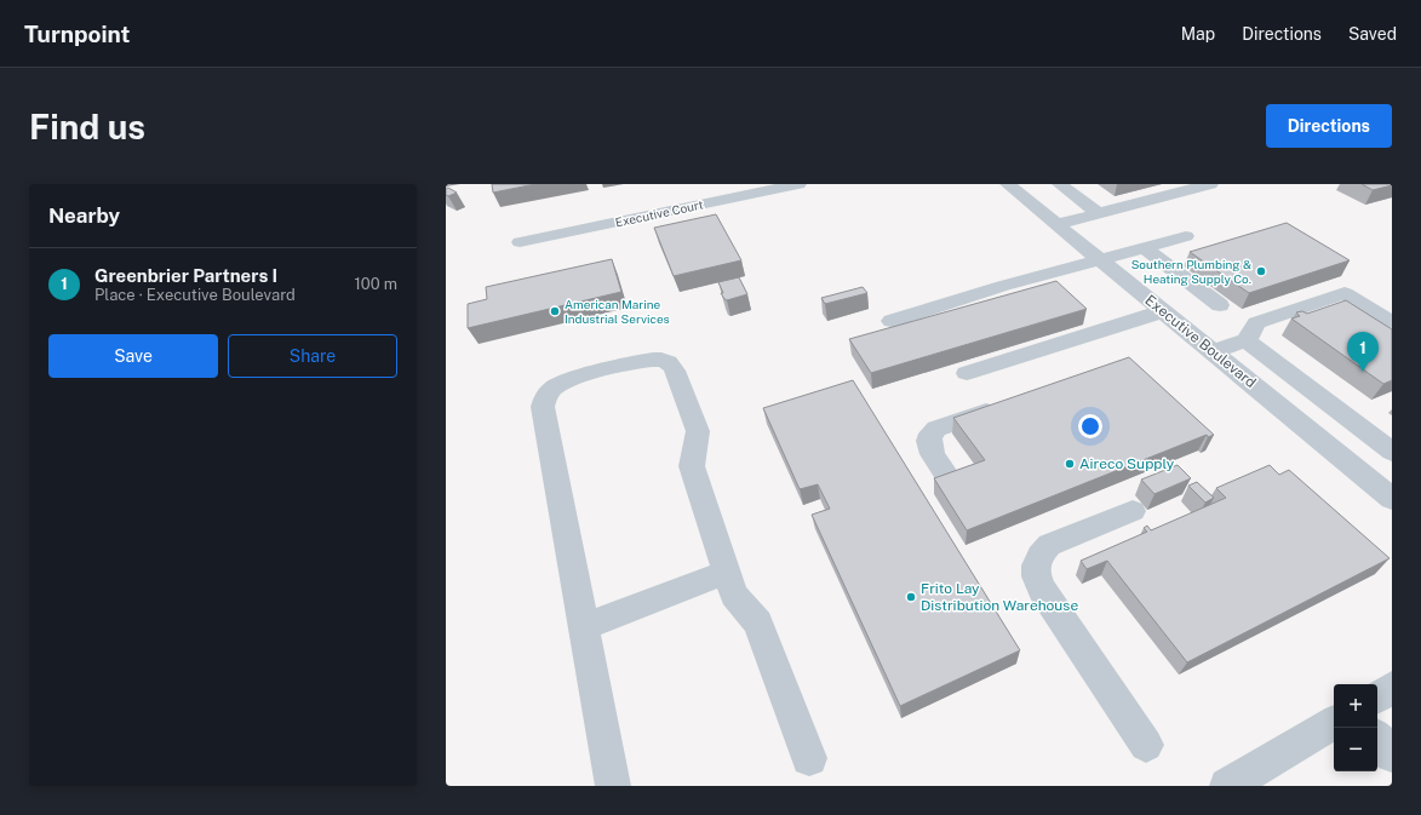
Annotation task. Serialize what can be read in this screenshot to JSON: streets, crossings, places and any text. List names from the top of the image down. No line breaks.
{"streets":{"street":["Executive Court","Executive Boulevard"]},"places":["Southern Plumbing & Heating Supply Co.","American Marine Industrial Services","Aireco Supply","Frito Lay Distribution Warehouse"],"page":{"header":"Turnpoint","nav":["Map","Directions","Saved"],"buttons":["Directions",["Save","Share"]],"title":"Find us","heading":"Nearby","list":[{"mark":"1","name":"Greenbrier Partners I","note":"Place · Executive Boulevard","value":"100 m"}],"pins":"1","map_buttons":["+","−"]}}
